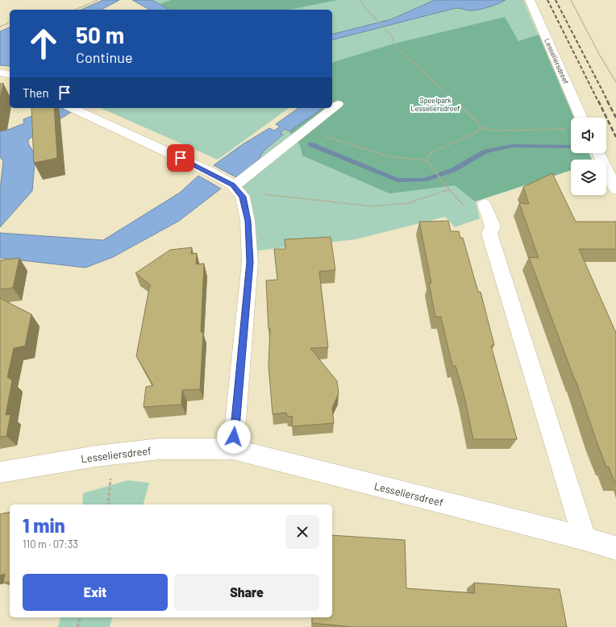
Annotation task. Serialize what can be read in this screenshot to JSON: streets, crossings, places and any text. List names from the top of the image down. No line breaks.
{"streets":{"street":["Lesseliersdreef"]},"parks":["Speelpark Lesseliersdreef"],"page":{"turn":["50 m","Continue"],"then":"Then","heading":["1 min","110 m · 07:33"],"buttons":["Exit","Share"]}}
